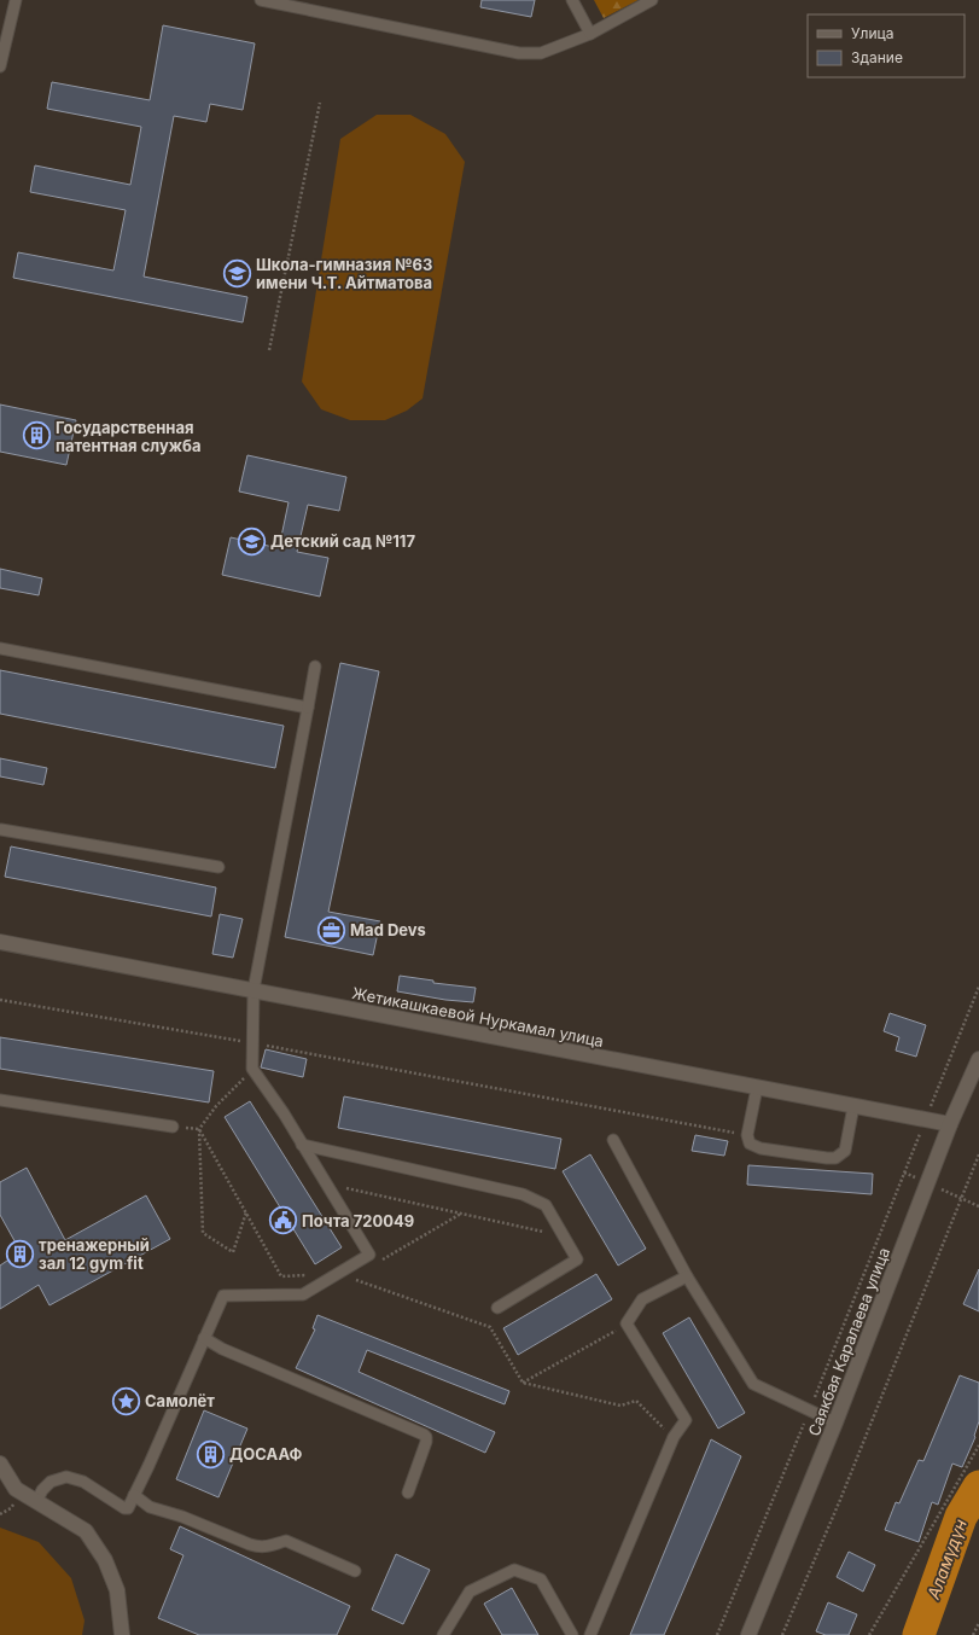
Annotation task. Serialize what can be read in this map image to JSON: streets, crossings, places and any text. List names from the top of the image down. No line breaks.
{"streets":{"street":["Жетикашкаевой Нуркамал улица","Саякбая Каралаева улица"]},"crossings":[["Жетикашкаевой Нуркамал улица","Саякбая Каралаева улица"]],"water":["Аламүдүн"],"places":{"school or university":["Школа-гимназия №63 имени Ч.Т. Айтматова","Детский сад №117"],"building":["Государственная патентная служба","тренажерный зал 12 gym fit","ДОСААФ"],"office":["Mad Devs"],"public building":["Почта 720049"],"place":["Самолёт"]},"legend":["Улица","Здание"]}
